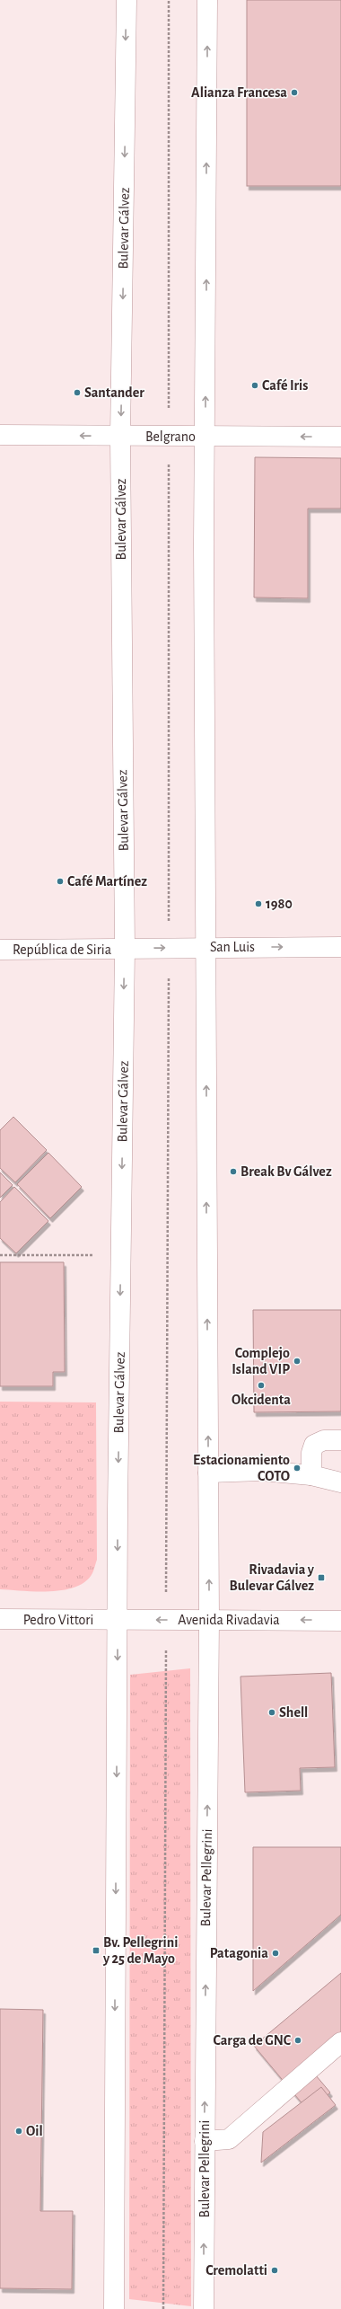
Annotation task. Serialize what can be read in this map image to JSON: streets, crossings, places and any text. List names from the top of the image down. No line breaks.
{"streets":{"main road":["Bulevar Gálvez","Belgrano","San Luis","República de Siria","Pedro Vittori","Avenida Rivadavia","Bulevar Pellegrini"]},"crossings":[["Bulevar Gálvez","Belgrano"],["Bulevar Gálvez","San Luis"],["Bulevar Gálvez","República de Siria"],["Bulevar Gálvez","Pedro Vittori"],["Bulevar Gálvez","Avenida Rivadavia"],["San Luis","República de Siria"],["Pedro Vittori","Avenida Rivadavia"],["Avenida Rivadavia","Bulevar Pellegrini"]],"one_way":["Belgrano","San Luis"],"places":{"other":["Alianza Francesa","Café Iris","Santander","Café Martínez","1980","Break Bv Gálvez","Complejo Island VIP","Okcidenta","Estacionamiento COTO","Shell","Patagonia","Carga de GNC","Oil","Cremolatti"],"transit":["Rivadavia y Bulevar Gálvez","Bv. Pellegrini y 25 de Mayo"]}}
